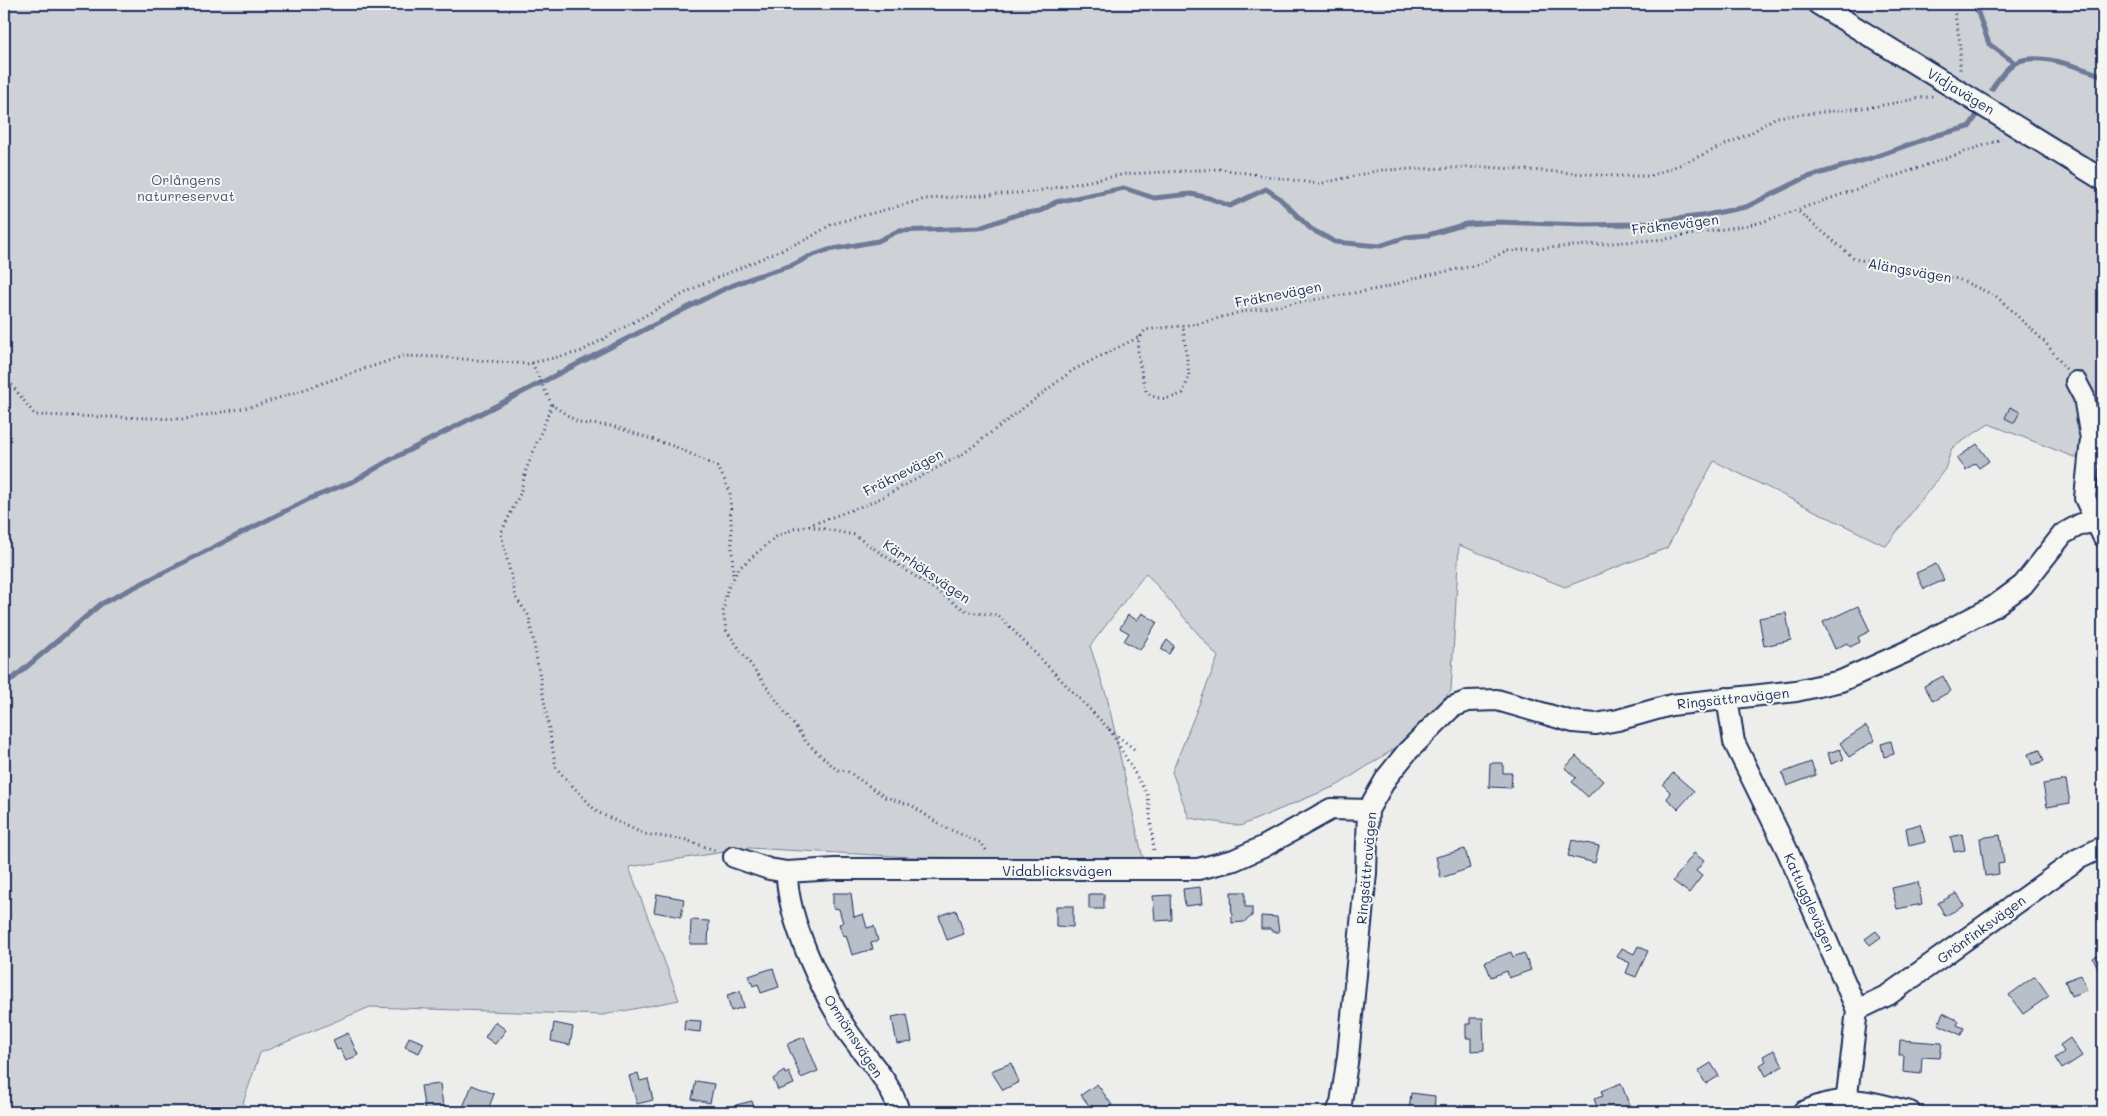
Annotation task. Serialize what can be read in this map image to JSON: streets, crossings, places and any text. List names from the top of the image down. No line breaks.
{"streets":{"street":["Vidjavägen","Ringsättravägen","Vidablicksvägen","Kattugglevägen","Grönfinksvägen","Ormömsvägen"],"path":["Fräknevägen","Alängsvägen","Kärrhöksvägen"]},"crossings":[["Vidjavägen","Fräknevägen"],["Fräknevägen","Alängsvägen"],["Fräknevägen","Kärrhöksvägen"],["Kärrhöksvägen","Vidablicksvägen"],["Ringsättravägen","Vidablicksvägen"],["Ringsättravägen","Kattugglevägen"],["Vidablicksvägen","Ormömsvägen"],["Kattugglevägen","Grönfinksvägen"]],"parks":["Orlångens naturreservat"]}
